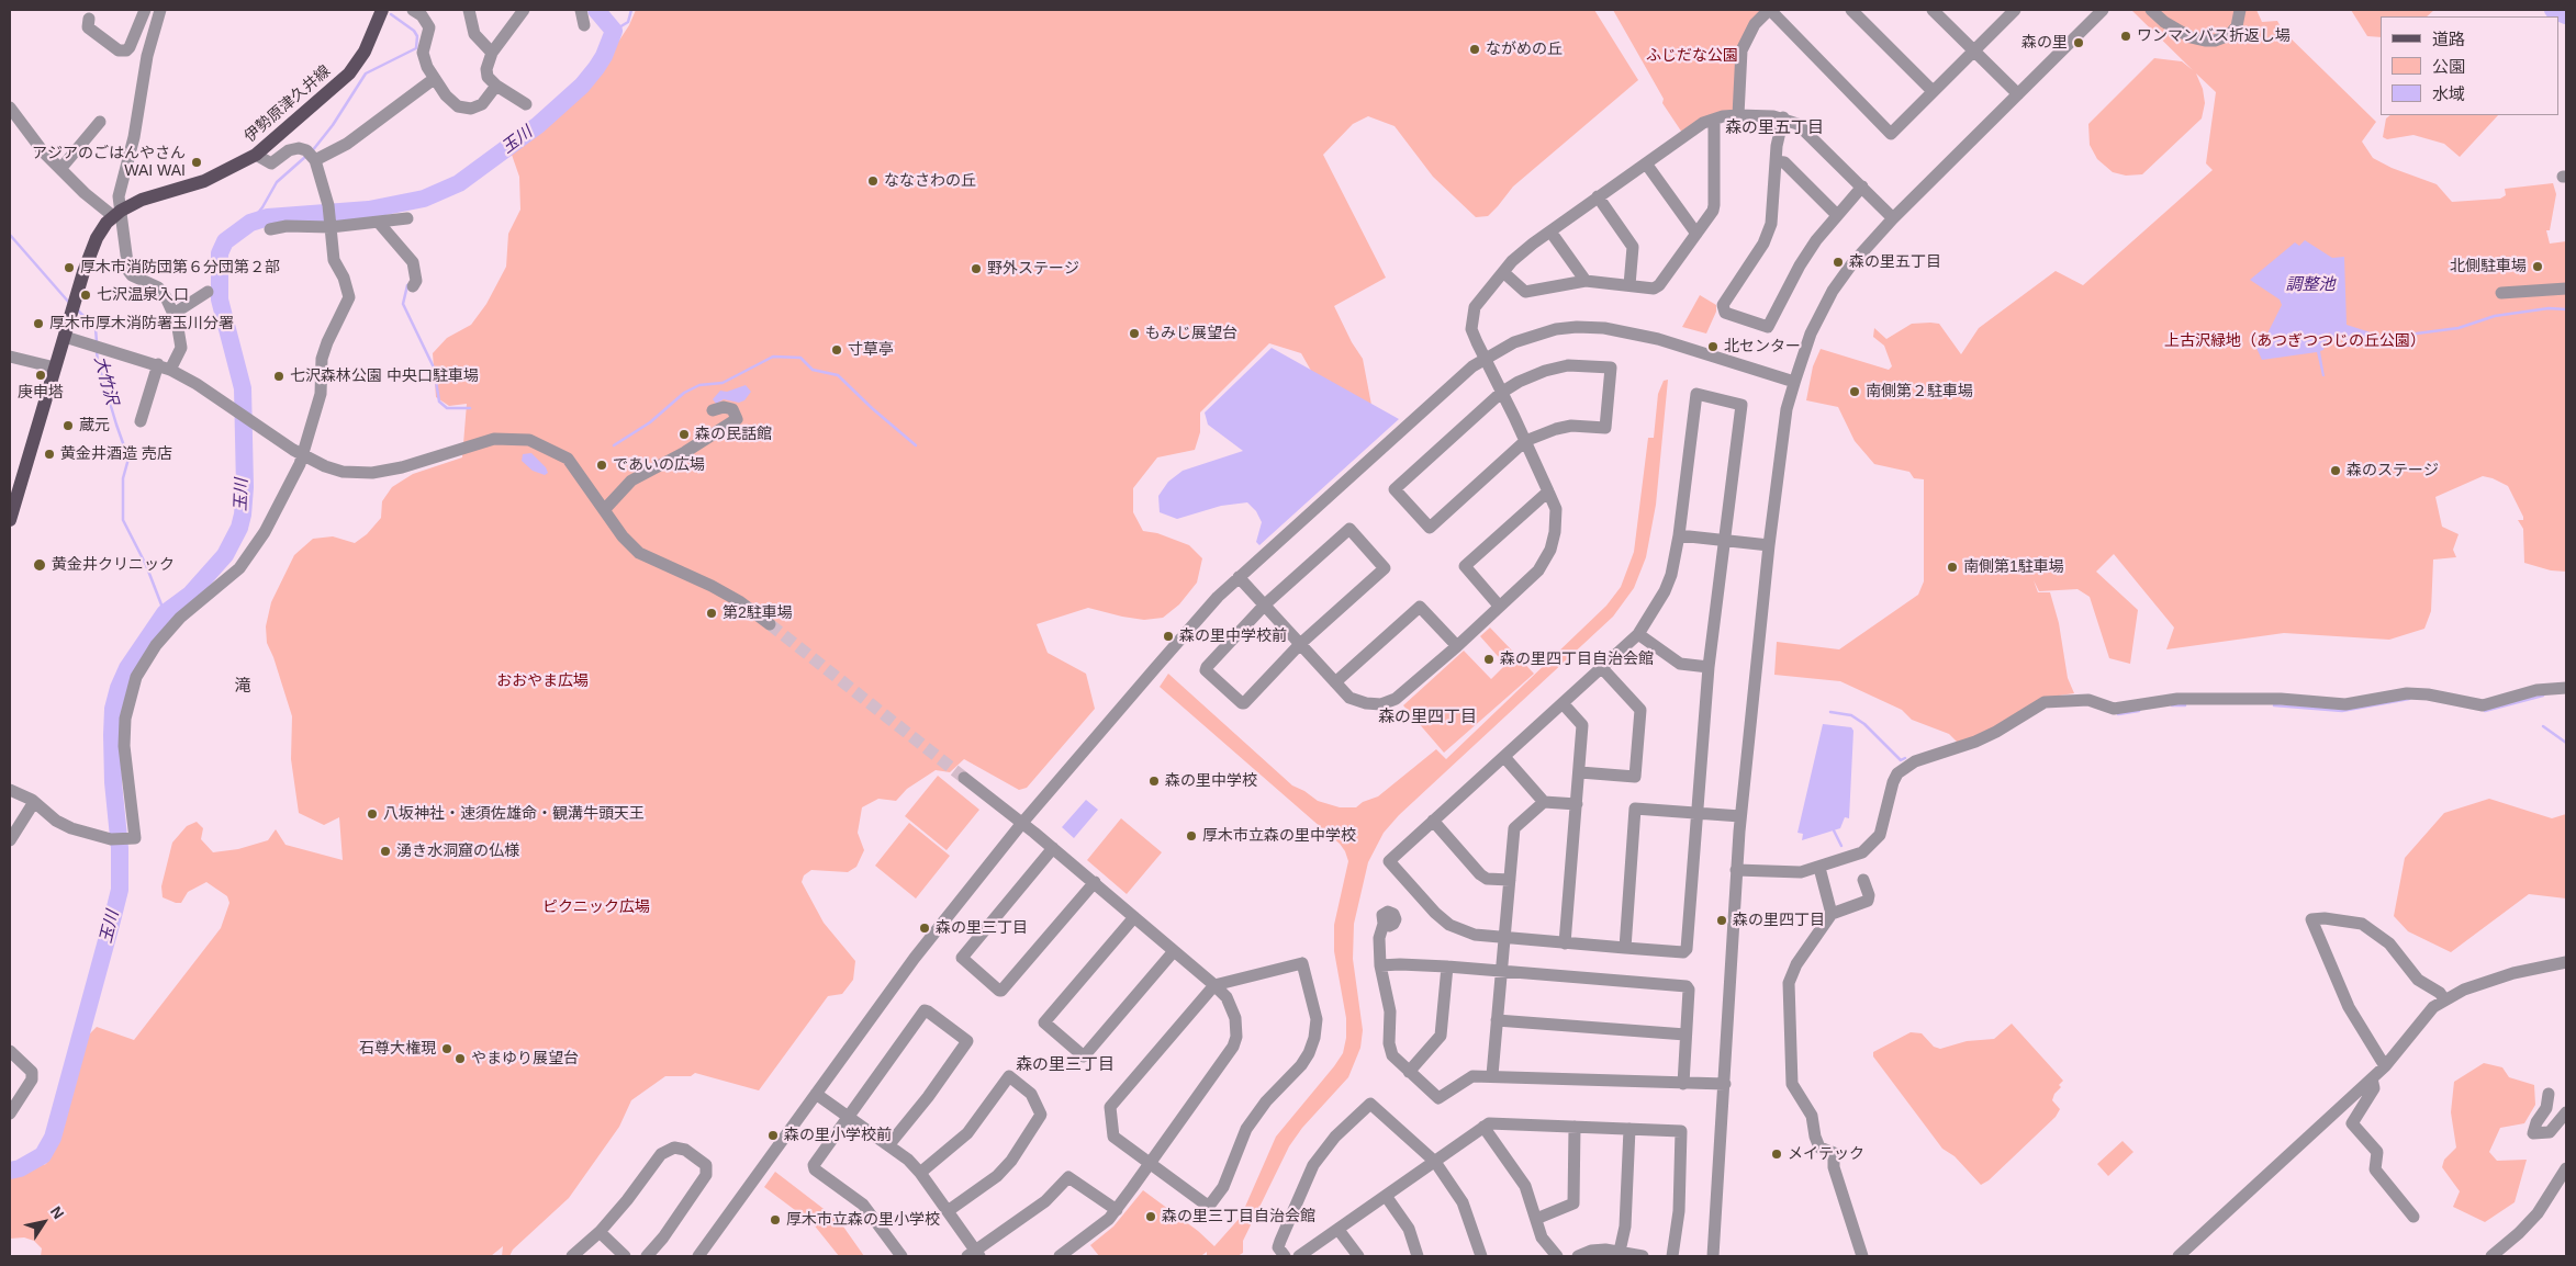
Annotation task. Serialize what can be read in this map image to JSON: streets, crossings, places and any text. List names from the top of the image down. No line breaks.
{"streets":{"main road":["伊勢原津久井線"]},"districts":["森の里五丁目","滝","森の里四丁目","森の里三丁目"],"water":["玉川","調整池","大竹沢"],"parks":["ふじだな公園","上古沢緑地（あつぎつつじの丘公園）","おおやま広場","ピクニック広場"],"places":["ワンマンバス折返し場","森の里","ながめの丘","アジアのごはんやさん WAI WAI","ななさわの丘","森の里五丁目","北側駐車場","厚木市消防団第６分団第２部","野外ステージ","七沢温泉入口","厚木市厚木消防署玉川分署","もみじ展望台","北センター","寸草亭","庚申塔","七沢森林公園 中央口駐車場","南側第２駐車場","蔵元","森の民話館","黄金井酒造 売店","であいの広場","森のステージ","黄金井クリニック","南側第1駐車場","第2駐車場","森の里中学校前","森の里四丁目自治会館","森の里中学校","八坂神社・速須佐雄命・観溝牛頭天王","厚木市立森の里中学校","湧き水洞窟の仏様","森の里四丁目","森の里三丁目","石尊大権現","やまゆり展望台","森の里小学校前","メイテック","森の里三丁目自治会館","厚木市立森の里小学校"],"legend":["道路","公園","水域"],"north":"top right"}
